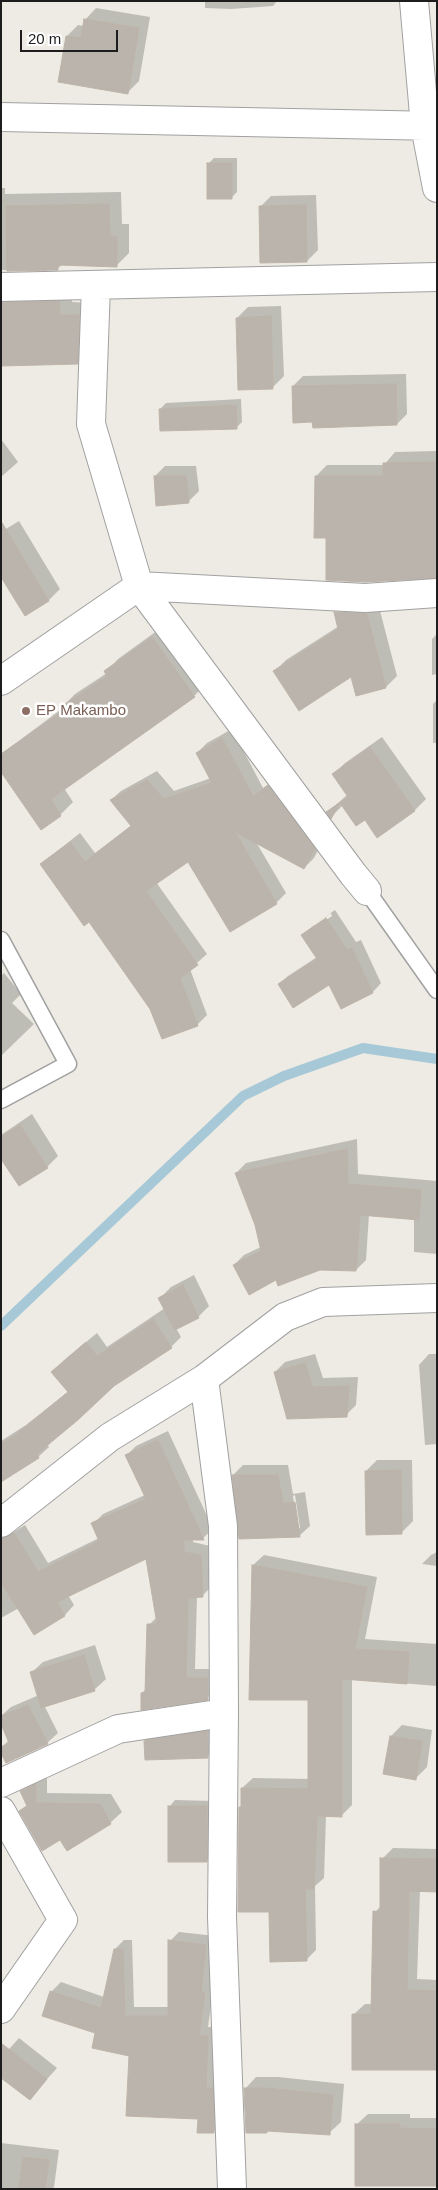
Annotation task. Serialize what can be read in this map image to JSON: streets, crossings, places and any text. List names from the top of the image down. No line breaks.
{"places":["EP Makambo"],"scale_bar":"20 m"}
